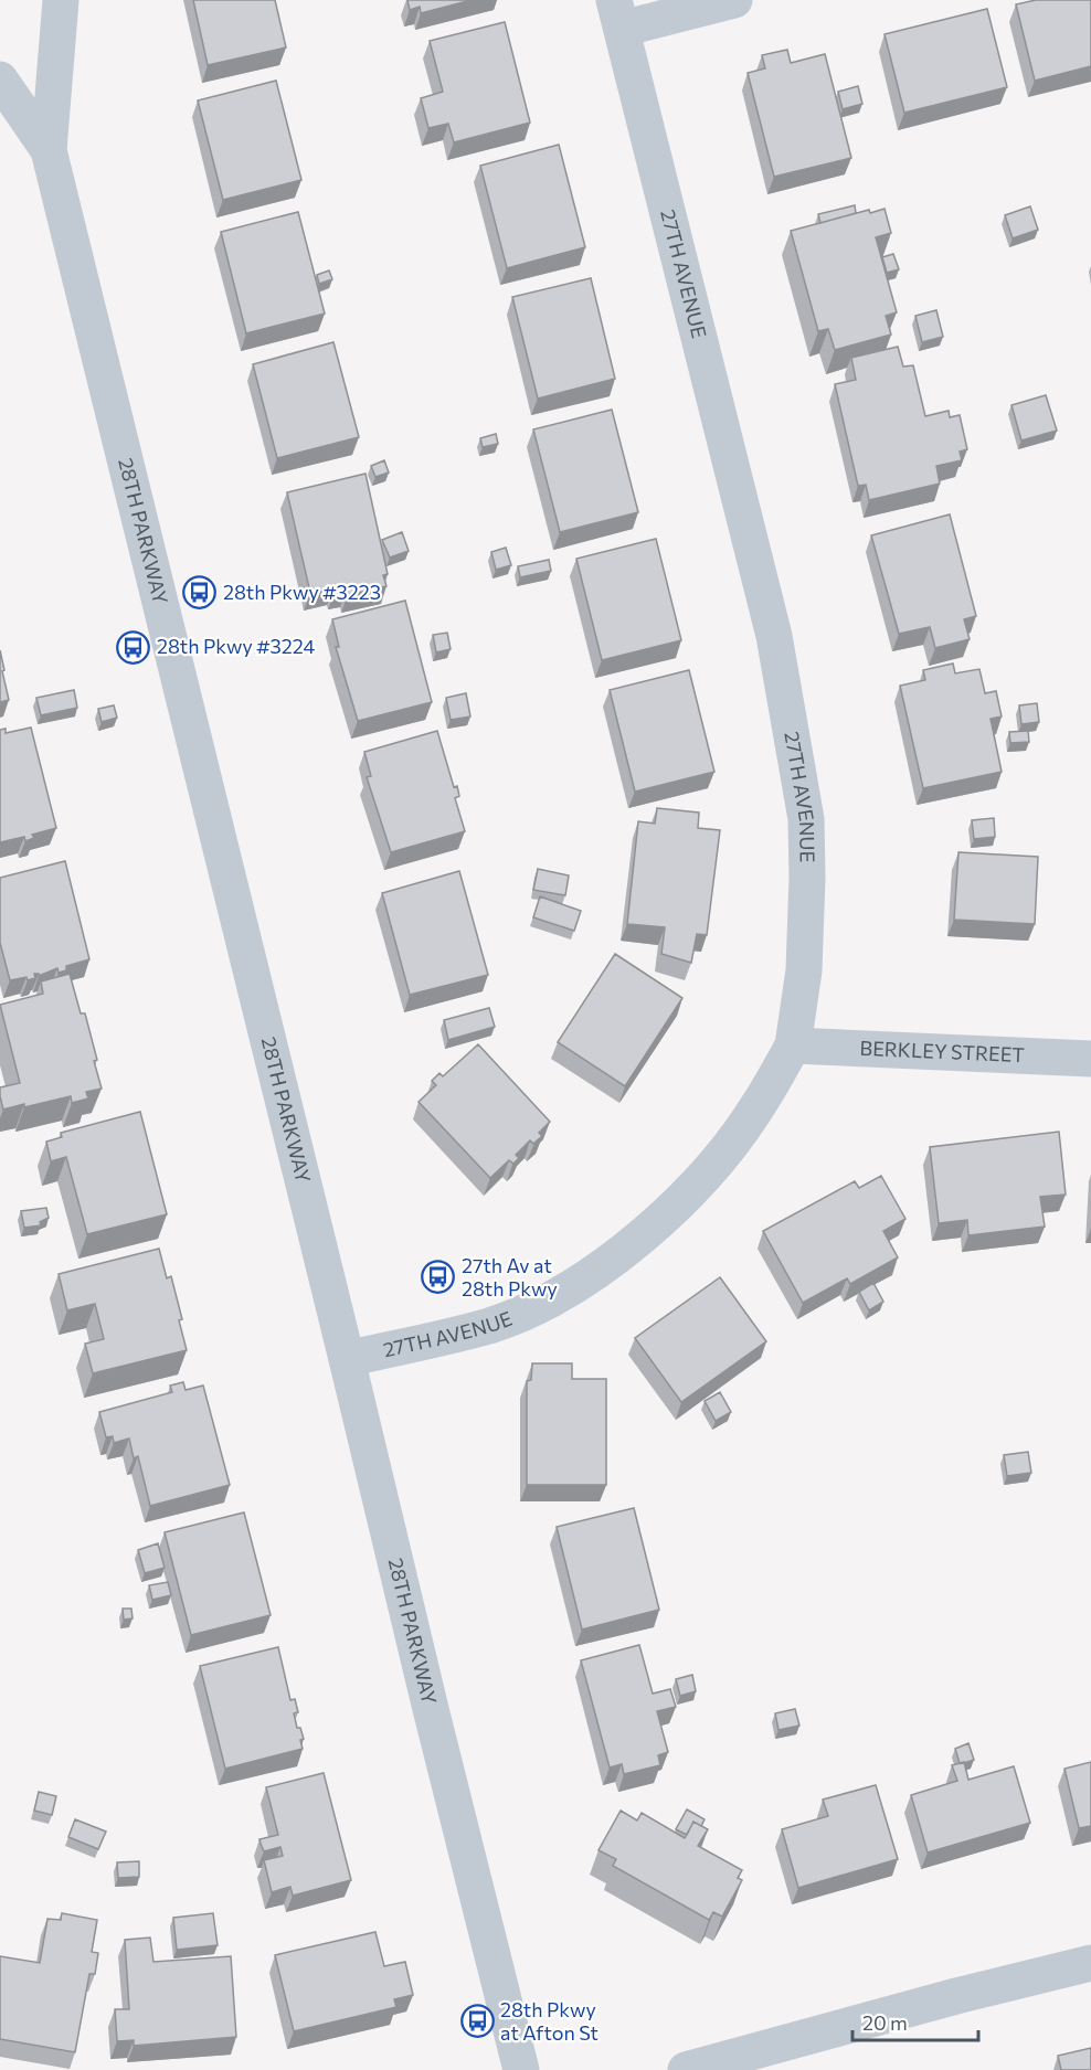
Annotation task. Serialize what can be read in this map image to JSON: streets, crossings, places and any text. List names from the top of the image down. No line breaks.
{"streets":{"street":["27TH AVENUE","28TH PARKWAY","BERKLEY STREET"]},"crossings":[["27TH AVENUE","28TH PARKWAY"],["27TH AVENUE","BERKLEY STREET"]],"places":{"bus stop":["28th Pkwy #3223","28th Pkwy #3224","27th Av at 28th Pkwy","28th Pkwy at Afton St"]},"scale_bar":"20 m"}
